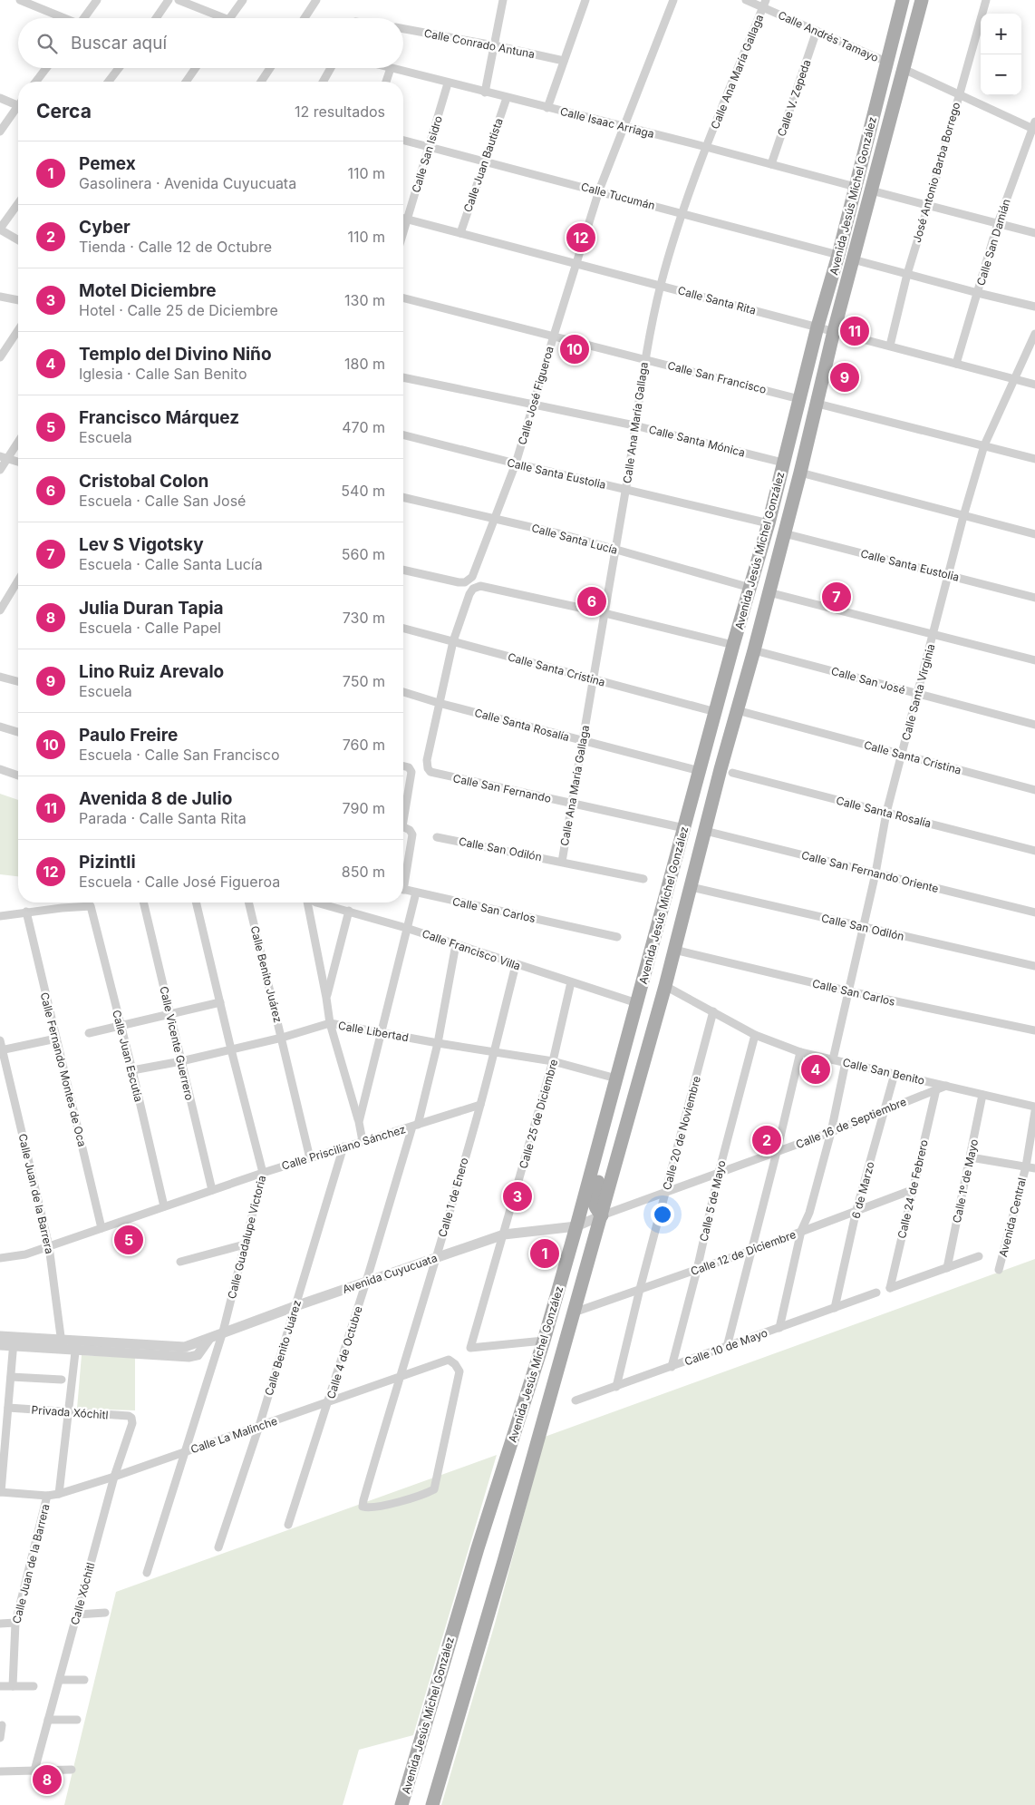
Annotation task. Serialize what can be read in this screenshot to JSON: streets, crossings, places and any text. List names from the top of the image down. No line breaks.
{"streets":{"main road":["Avenida Jesús Michel González"],"street":["Calle Andrés Tamayo","Calle Conrado Antuna","Calle Ana María Gallaga","Calle V. Zepeda","Calle Isaac Arriaga","Calle San Isidro","Calle Juan Bautista","José Antonio Barba Borrego","Calle Tucumán","Calle San Damián","Calle Santa Rita","Calle San Francisco","Calle José Figueroa","Calle Santa Mónica","Calle Santa Eustolia","Calle Santa Lucía","Calle Santa Cristina","Calle San José","Calle Santa Virginia","Calle Santa Rosalía","Calle San Fernando","Calle San Odilón","Calle San Fernando Oriente","Calle San Carlos","Calle Francisco Villa","Calle Benito Juárez","Calle Libertad","Calle Vicente Guerrero","Calle Juan Escutia","Calle Fernando Montes de Oca","Calle San Benito","Calle 25 de Diciembre","Calle 16 de Septiembre","Calle 20 de Noviembre","Calle Prisciliano Sánchez","Calle 1º de Mayo","Calle 24 de Febrero","6 de Marzo","Calle Juan de la Barrera","Calle 1 de Enero","Calle 5 de Mayo","Avenida Central","Calle Guadalupe Victoria","Calle 12 de Diciembre","Avenida Cuyucuata","Calle 10 de Mayo","Calle 4 de Octubre","Privada Xóchitl","Calle La Malinche","Calle Xóchitl"]},"crossings":[["Calle Andrés Tamayo","Calle Ana María Gallaga"],["Calle Andrés Tamayo","Calle V. Zepeda"],["Calle Andrés Tamayo","Avenida Jesús Michel González"],["Calle Ana María Gallaga","Calle Isaac Arriaga"],["Calle Ana María Gallaga","Calle Tucumán"],["Calle Ana María Gallaga","Calle Santa Rita"],["Calle Ana María Gallaga","Calle San Francisco"],["Calle Ana María Gallaga","Calle Santa Mónica"],["Calle Ana María Gallaga","Calle Santa Eustolia"],["Calle Ana María Gallaga","Calle Santa Lucía"],["Calle Ana María Gallaga","Calle Santa Cristina"],["Calle Ana María Gallaga","Calle Santa Rosalía"],["Calle Ana María Gallaga","Calle San Fernando"],["Calle Ana María Gallaga","Calle San Odilón"],["Calle V. Zepeda","Calle Isaac Arriaga"],["Calle Isaac Arriaga","Calle San Isidro"],["Calle Isaac Arriaga","Calle Juan Bautista"],["Calle Isaac Arriaga","Avenida Jesús Michel González"],["Calle Isaac Arriaga","Calle José Figueroa"],["Calle San Isidro","Calle Tucumán"],["Calle San Isidro","Calle Santa Rita"],["Calle Juan Bautista","Calle Tucumán"],["Calle Juan Bautista","Calle Santa Rita"],["José Antonio Barba Borrego","Calle Santa Rita"],["Calle Tucumán","Avenida Jesús Michel González"],["Calle Tucumán","Calle José Figueroa"],["Avenida Jesús Michel González","Calle Santa Rita"],["Avenida Jesús Michel González","Calle San Francisco"],["Avenida Jesús Michel González","Calle Santa Mónica"],["Avenida Jesús Michel González","Calle Santa Eustolia"],["Avenida Jesús Michel González","Calle Santa Lucía"],["Avenida Jesús Michel González","Calle Santa Cristina"],["Avenida Jesús Michel González","Calle San José"],["Avenida Jesús Michel González","Calle Santa Rosalía"],["Avenida Jesús Michel González","Calle San Fernando"],["Avenida Jesús Michel González","Calle San Odilón"],["Avenida Jesús Michel González","Calle San Fernando Oriente"],["Avenida Jesús Michel González","Calle San Carlos"],["Avenida Jesús Michel González","Calle Francisco Villa"],["Avenida Jesús Michel González","Calle Libertad"],["Avenida Jesús Michel González","Calle San Benito"],["Avenida Jesús Michel González","Calle 25 de Diciembre"],["Avenida Jesús Michel González","Calle 16 de Septiembre"],["Avenida Jesús Michel González","Calle 12 de Diciembre"],["Avenida Jesús Michel González","Avenida Cuyucuata"],["Calle San Damián","Calle Santa Rita"],["Calle Santa Rita","Calle José Figueroa"],["Calle Santa Rita","Calle Santa Virginia"],["Calle San Francisco","Calle José Figueroa"],["Calle José Figueroa","Calle Santa Mónica"],["Calle José Figueroa","Calle Santa Eustolia"],["Calle José Figueroa","Calle Santa Lucía"],["Calle Santa Eustolia","Calle Santa Virginia"],["Calle Santa Cristina","Calle Santa Virginia"],["Calle San José","Calle Santa Virginia"],["Calle Santa Virginia","Calle Santa Rosalía"],["Calle Santa Virginia","Calle San Odilón"],["Calle Santa Virginia","Calle San Fernando Oriente"],["Calle Santa Virginia","Calle San Carlos"],["Calle Santa Virginia","Calle San Benito"],["Calle Santa Rosalía","Calle San Fernando"],["Calle Francisco Villa","Calle 25 de Diciembre"],["Calle Francisco Villa","Calle 1 de Enero"],["Calle Francisco Villa","Calle 4 de Octubre"],["Calle Benito Juárez","Calle Libertad"],["Calle Benito Juárez","Calle Prisciliano Sánchez"],["Calle Benito Juárez","Avenida Cuyucuata"],["Calle Benito Juárez","Calle La Malinche"],["Calle Libertad","Calle Vicente Guerrero"],["Calle Libertad","Calle Juan Escutia"],["Calle Libertad","Calle 25 de Diciembre"],["Calle Libertad","Calle 1 de Enero"],["Calle Libertad","Calle Guadalupe Victoria"],["Calle Libertad","Calle 4 de Octubre"],["Calle Vicente Guerrero","Calle Prisciliano Sánchez"],["Calle Juan Escutia","Calle Fernando Montes de Oca"],["Calle Juan Escutia","Calle Prisciliano Sánchez"],["Calle Fernando Montes de Oca","Calle Prisciliano Sánchez"],["Calle San Benito","Calle 16 de Septiembre"],["Calle San Benito","Calle 20 de Noviembre"],["Calle San Benito","Calle 1º de Mayo"],["Calle San Benito","6 de Marzo"],["Calle San Benito","Calle 5 de Mayo"],["Calle 25 de Diciembre","Avenida Cuyucuata"],["Calle 16 de Septiembre","Calle 20 de Noviembre"],["Calle 16 de Septiembre","Calle 24 de Febrero"],["Calle 16 de Septiembre","6 de Marzo"],["Calle 16 de Septiembre","Calle 5 de Mayo"],["Calle 16 de Septiembre","Avenida Cuyucuata"],["Calle 20 de Noviembre","Calle 12 de Diciembre"],["Calle 20 de Noviembre","Calle 10 de Mayo"],["Calle Prisciliano Sánchez","Calle Juan de la Barrera"],["Calle Prisciliano Sánchez","Calle 1 de Enero"],["Calle Prisciliano Sánchez","Calle Guadalupe Victoria"],["Calle Prisciliano Sánchez","Calle 4 de Octubre"],["Calle 1º de Mayo","Calle 24 de Febrero"],["Calle 24 de Febrero","Calle 12 de Diciembre"],["6 de Marzo","Calle 12 de Diciembre"],["6 de Marzo","Calle 10 de Mayo"],["Calle Juan de la Barrera","Avenida Cuyucuata"],["Calle Juan de la Barrera","Privada Xóchitl"],["Calle Juan de la Barrera","Calle La Malinche"],["Calle 1 de Enero","Avenida Cuyucuata"],["Calle 1 de Enero","Calle La Malinche"],["Calle 5 de Mayo","Calle 12 de Diciembre"],["Calle 5 de Mayo","Calle 10 de Mayo"],["Calle Guadalupe Victoria","Avenida Cuyucuata"],["Calle Guadalupe Victoria","Calle La Malinche"],["Avenida Cuyucuata","Calle 4 de Octubre"],["Calle 4 de Octubre","Calle La Malinche"],["Privada Xóchitl","Calle Xóchitl"],["Calle La Malinche","Calle Xóchitl"]],"page":{"map_buttons":["+","−"],"search":"Buscar aquí","heading":["Cerca","12 resultados"],"list":[{"mark":"1","name":"Pemex","note":"Gasolinera · Avenida Cuyucuata","value":"110 m"},{"mark":"2","name":"Cyber","note":"Tienda · Calle 12 de Octubre","value":"110 m"},{"mark":"3","name":"Motel Diciembre","note":"Hotel · Calle 25 de Diciembre","value":"130 m"},{"mark":"4","name":"Templo del Divino Niño","note":"Iglesia · Calle San Benito","value":"180 m"},{"mark":"5","name":"Francisco Márquez","note":"Escuela","value":"470 m"},{"mark":"6","name":"Cristobal Colon","note":"Escuela · Calle San José","value":"540 m"},{"mark":"7","name":"Lev S Vigotsky","note":"Escuela · Calle Santa Lucía","value":"560 m"},{"mark":"8","name":"Julia Duran Tapia","note":"Escuela · Calle Papel","value":"730 m"},{"mark":"9","name":"Lino Ruiz Arevalo","note":"Escuela","value":"750 m"},{"mark":"10","name":"Paulo Freire","note":"Escuela · Calle San Francisco","value":"760 m"},{"mark":"11","name":"Avenida 8 de Julio","note":"Parada · Calle Santa Rita","value":"790 m"},{"mark":"12","name":"Pizintli","note":"Escuela · Calle José Figueroa","value":"850 m"}],"pins":["12","11","10","9","7","6","4","2","3","5","1","8"]}}
